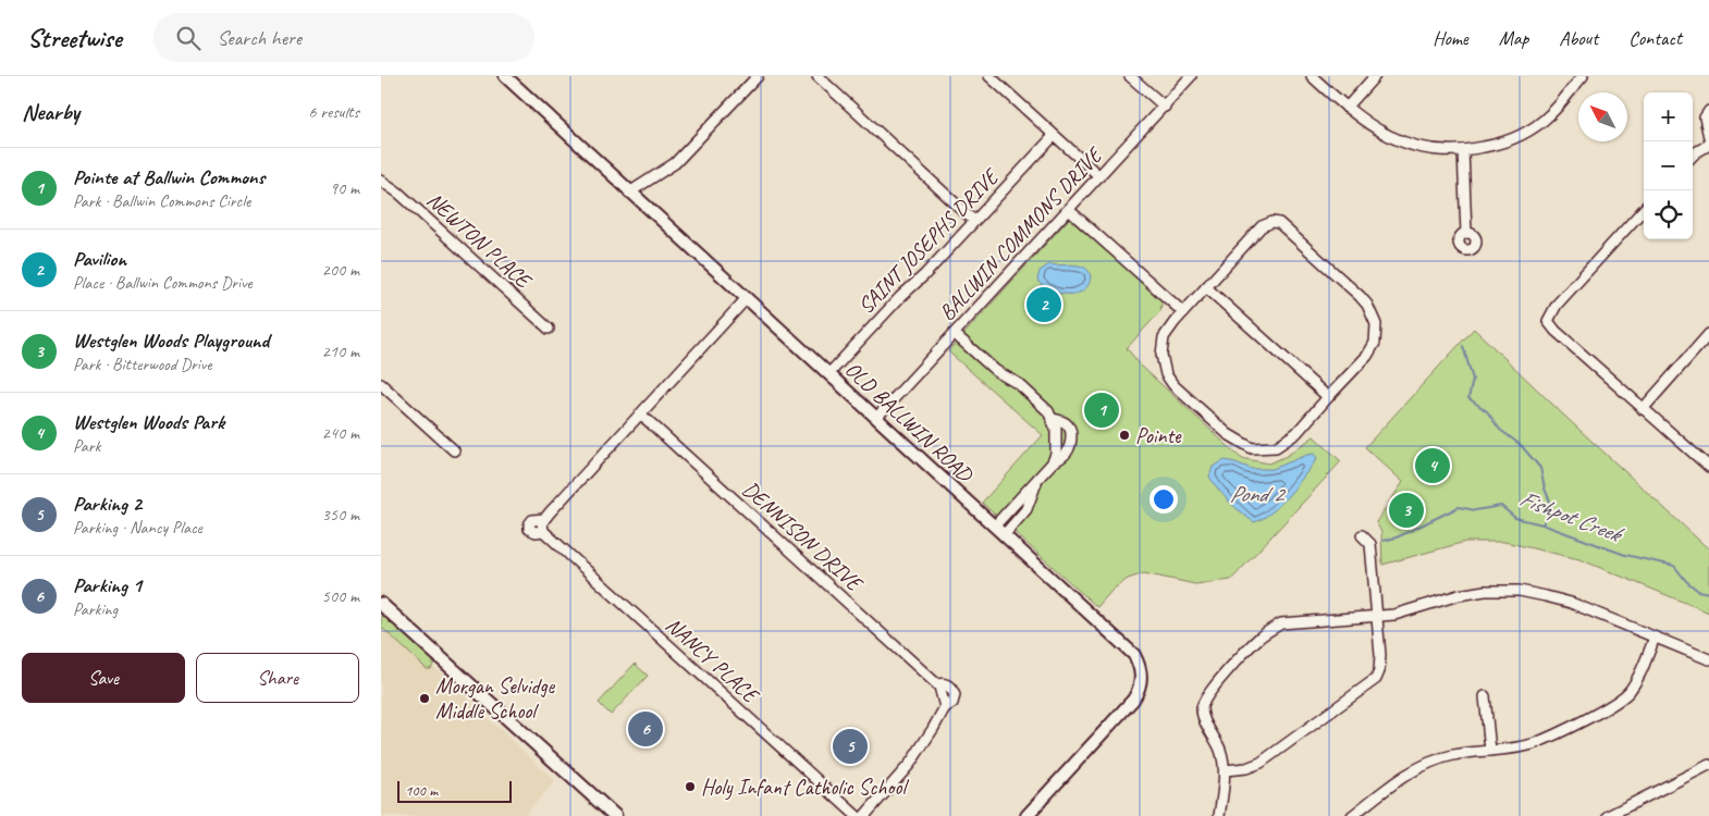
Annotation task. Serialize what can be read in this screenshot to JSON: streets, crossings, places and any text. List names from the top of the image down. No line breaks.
{"streets":{"street":["BALLWIN COMMONS DRIVE","NEWTON PLACE","SAINT JOSEPHS DRIVE","OLD BALLWIN ROAD","DENNISON DRIVE","NANCY PLACE"]},"crossings":[["BALLWIN COMMONS DRIVE","OLD BALLWIN ROAD"],["SAINT JOSEPHS DRIVE","OLD BALLWIN ROAD"],["OLD BALLWIN ROAD","NANCY PLACE"],["DENNISON DRIVE","NANCY PLACE"]],"water":["Pond 2","Fishpot Creek"],"places":["Pointe","Morgan Selvidge Middle School","Holy Infant Catholic School"],"scale_bar":"100 m","north":"top left","page":{"header":"Streetwise","search":"Search here","nav":["Home","Map","About","Contact"],"heading":["Nearby","6 results"],"map_buttons":["+","−"],"list":[{"mark":"1","name":"Pointe at Ballwin Commons","note":"Park · Ballwin Commons Circle","value":"90 m"},{"mark":"2","name":"Pavilion","note":"Place · Ballwin Commons Drive","value":"200 m"},{"mark":"3","name":"Westglen Woods Playground","note":"Park · Bitterwood Drive","value":"210 m"},{"mark":"4","name":"Westglen Woods Park","note":"Park","value":"240 m"},{"mark":"5","name":"Parking 2","note":"Parking · Nancy Place","value":"350 m"},{"mark":"6","name":"Parking 1","note":"Parking","value":"500 m"}],"pins":["2","1","4","3","6","5"],"buttons":["Save","Share"],"scale":"100 m"}}
